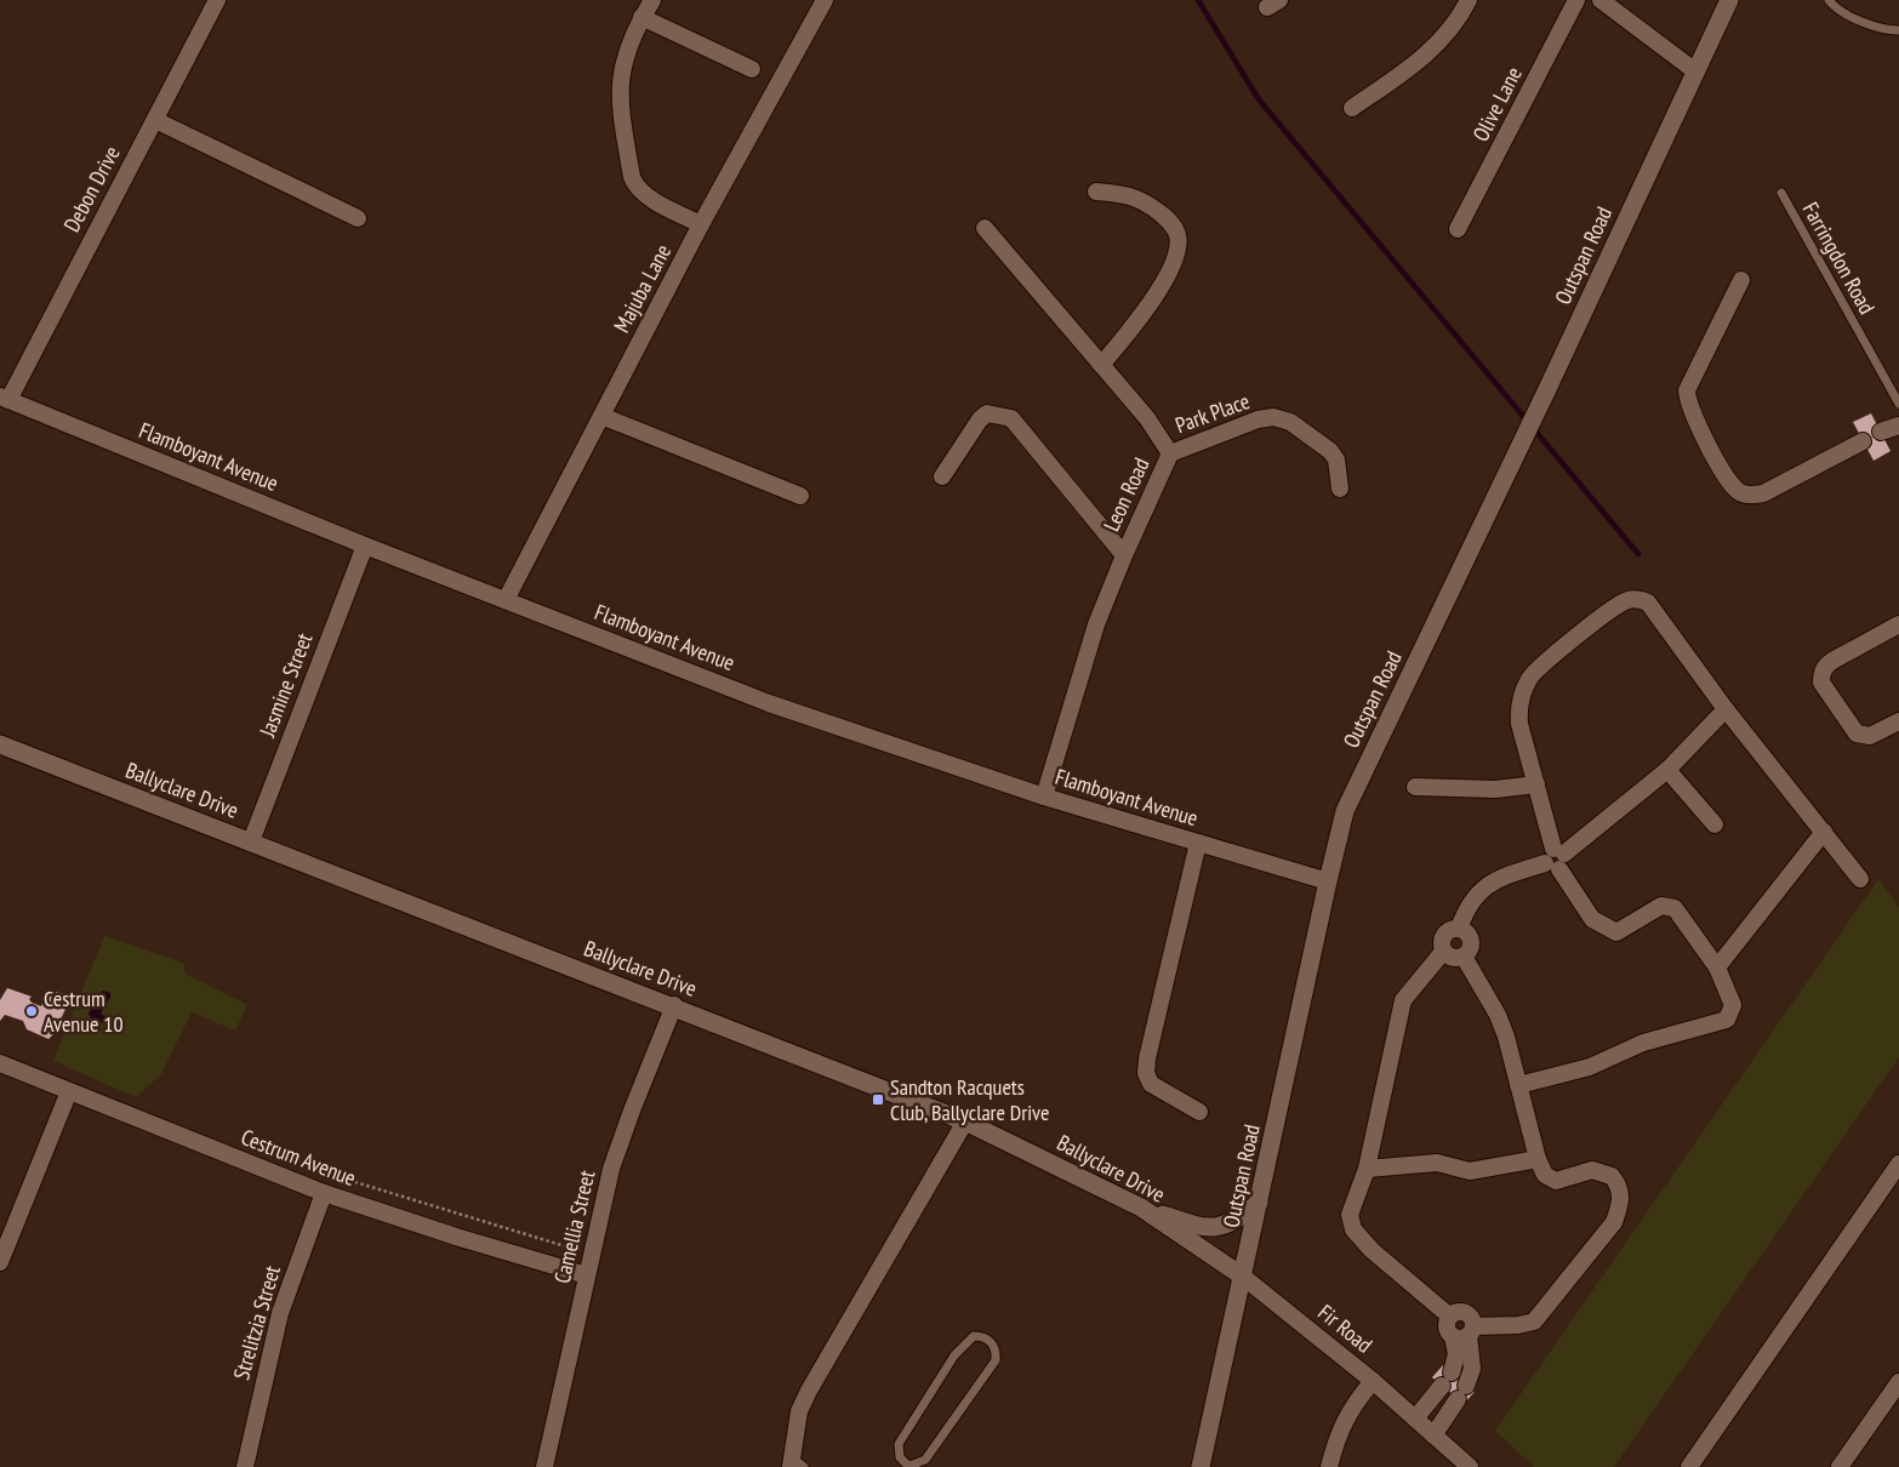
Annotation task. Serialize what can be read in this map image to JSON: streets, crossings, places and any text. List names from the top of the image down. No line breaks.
{"streets":{"street":["Olive Lane","Debon Drive","Outspan Road","Majuba Lane","Park Place","Flamboyant Avenue","Leon Road","Jasmine Street","Ballyclare Drive","Cestrum Avenue","Camellia Street","Strelitzia Street","Fir Road"],"lane":["Farringdon Road"]},"crossings":[["Debon Drive","Flamboyant Avenue"],["Outspan Road","Flamboyant Avenue"],["Outspan Road","Ballyclare Drive"],["Outspan Road","Fir Road"],["Majuba Lane","Flamboyant Avenue"],["Park Place","Leon Road"],["Flamboyant Avenue","Leon Road"],["Flamboyant Avenue","Jasmine Street"],["Jasmine Street","Ballyclare Drive"],["Ballyclare Drive","Camellia Street"],["Ballyclare Drive","Fir Road"],["Cestrum Avenue","Camellia Street"],["Cestrum Avenue","Strelitzia Street"]],"places":{"other":["Cestrum Avenue 10"],"transit":["Sandton Racquets Club, Ballyclare Drive"]}}
